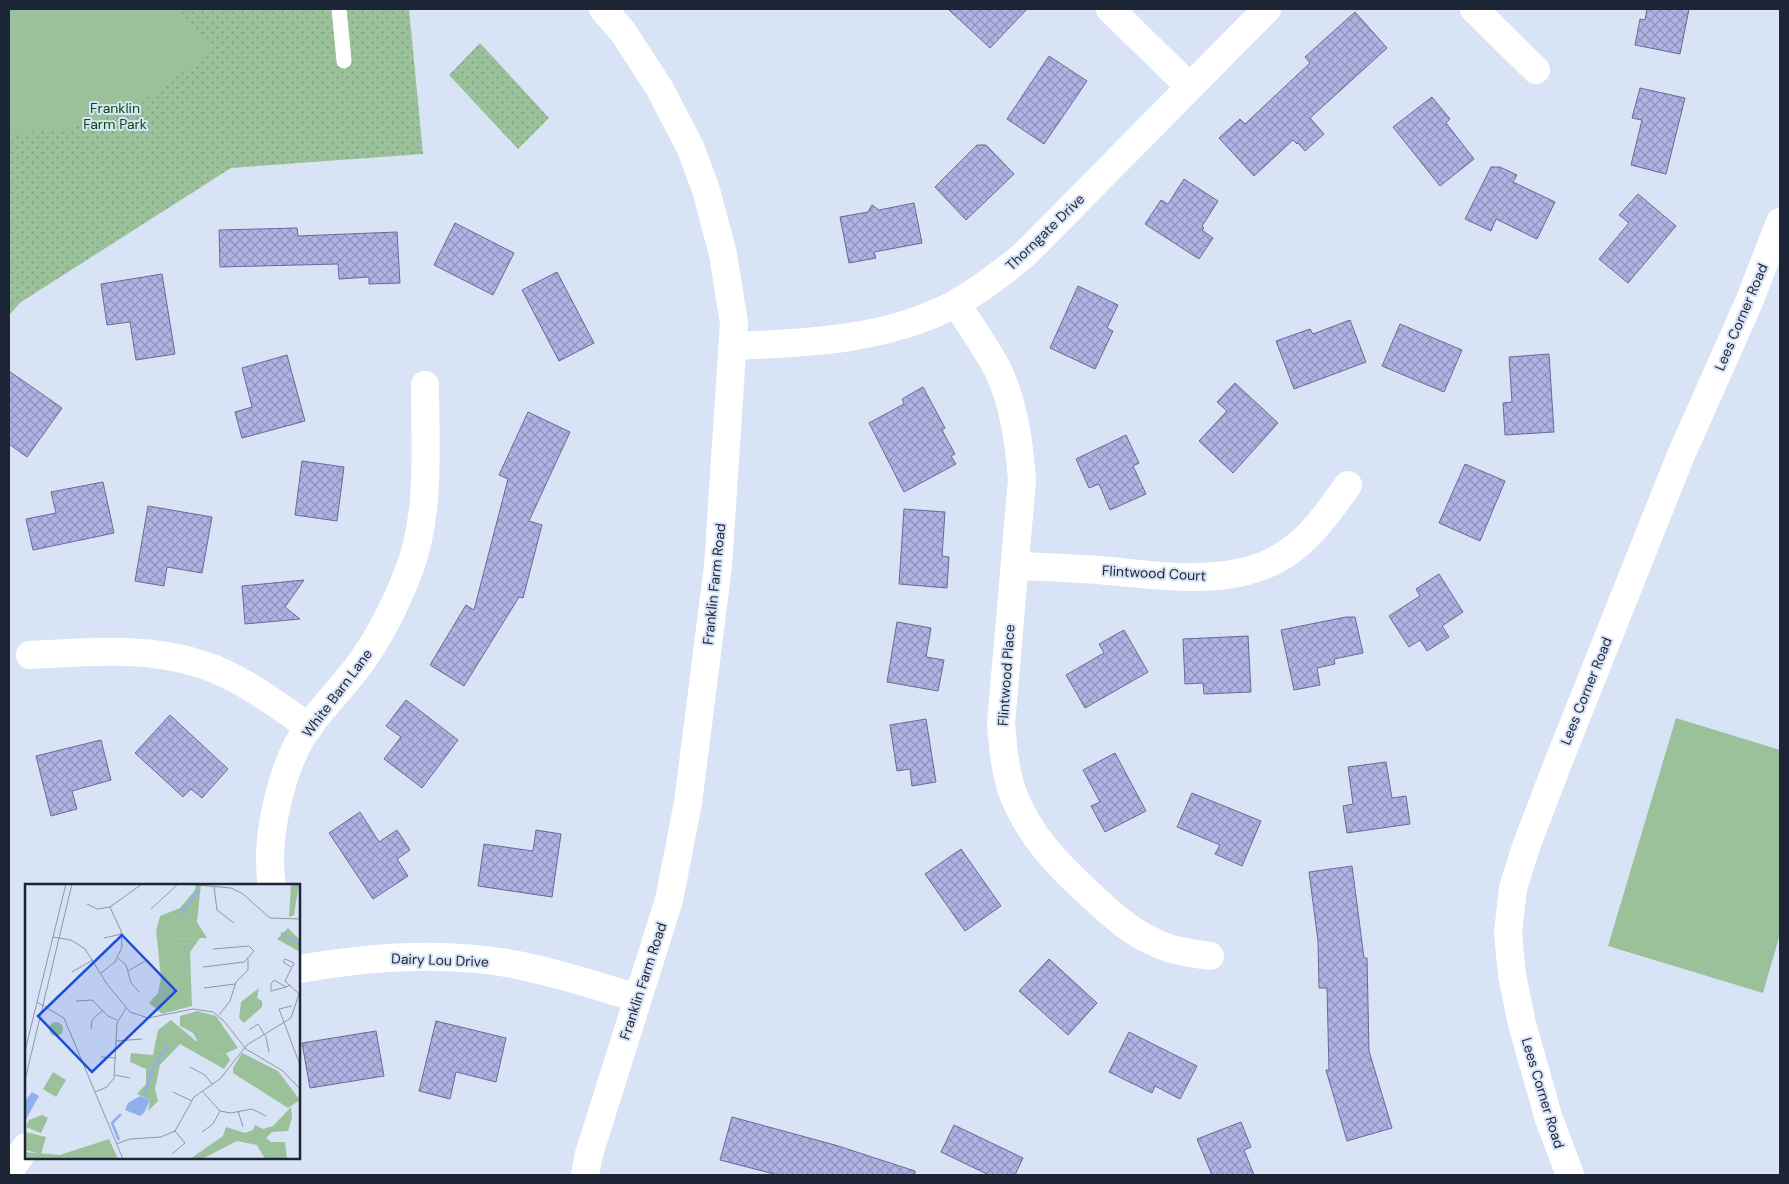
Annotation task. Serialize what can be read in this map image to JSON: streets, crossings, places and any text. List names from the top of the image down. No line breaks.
{"streets":{"street":["Thorngate Drive","Lees Corner Road","Flintwood Court","Franklin Farm Road","Flintwood Place","White Barn Lane","Dairy Lou Drive"]},"crossings":[["Thorngate Drive","Franklin Farm Road"],["Thorngate Drive","Flintwood Place"],["Flintwood Court","Flintwood Place"],["Franklin Farm Road","Dairy Lou Drive"]],"parks":["Franklin Farm Park"]}
